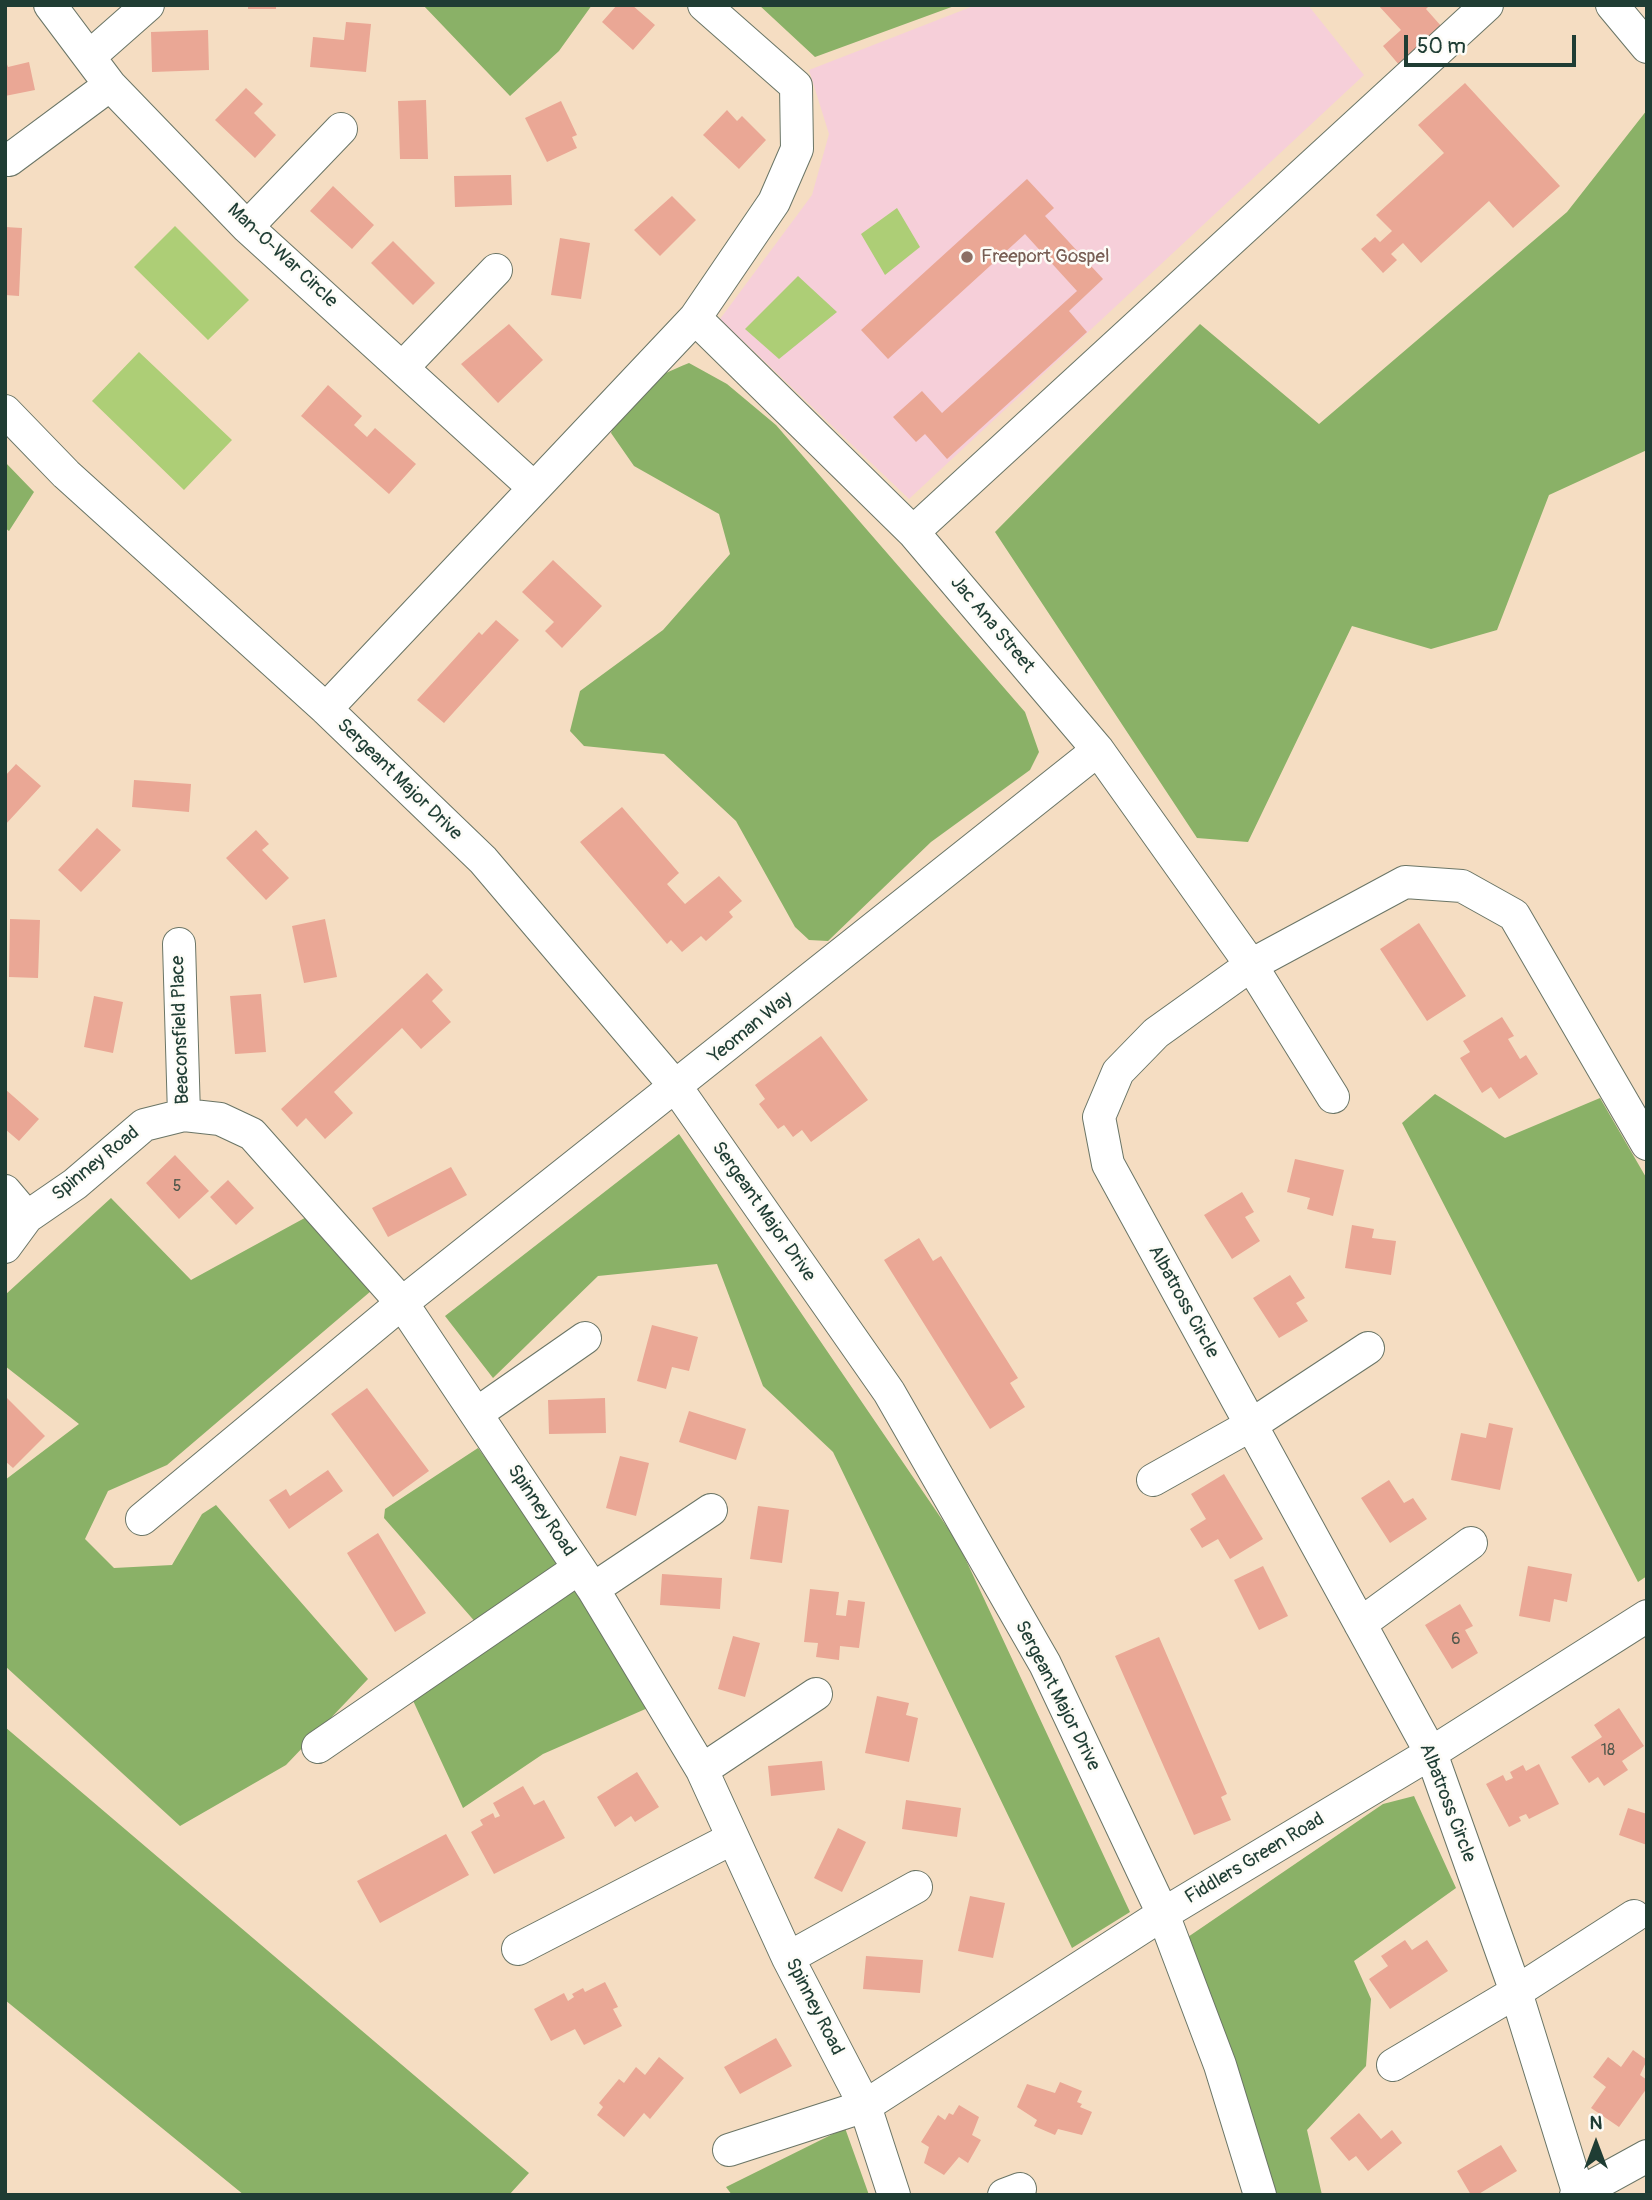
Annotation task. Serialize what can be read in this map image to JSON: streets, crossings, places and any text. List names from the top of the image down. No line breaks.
{"streets":{"street":["Man-O-War Circle","Jac Ana Street","Sergeant Major Drive","Yeoman Way","Beaconsfield Place","Spinney Road","Albatross Circle","Fiddlers Green Road"]},"crossings":[["Jac Ana Street","Yeoman Way"],["Jac Ana Street","Albatross Circle"],["Sergeant Major Drive","Yeoman Way"],["Sergeant Major Drive","Fiddlers Green Road"],["Yeoman Way","Spinney Road"],["Beaconsfield Place","Spinney Road"],["Spinney Road","Fiddlers Green Road"],["Albatross Circle","Fiddlers Green Road"]],"places":["Freeport Gospel"],"house_numbers":["5","6","18"],"scale_bar":"50 m","north":"top"}
